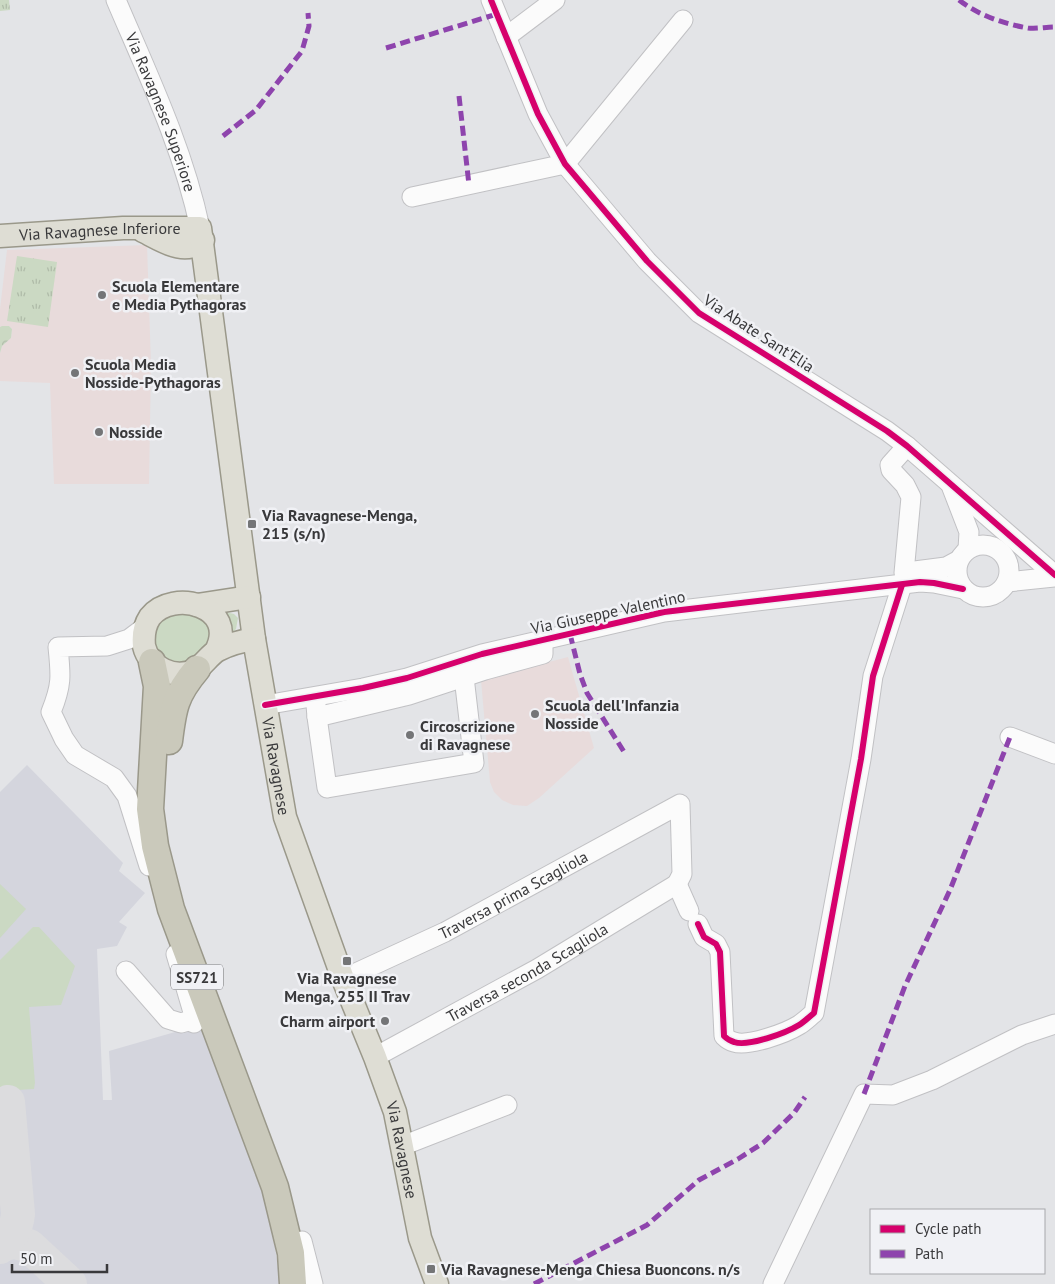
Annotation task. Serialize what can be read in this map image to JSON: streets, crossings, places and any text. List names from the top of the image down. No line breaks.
{"streets":{"highway":["SS721"],"main road":["Via Ravagnese Inferiore","Via Ravagnese"],"street":["Via Ravagnese Superiore","Via Abate Sant'Elia","Via Giuseppe Valentino","Traversa prima Scagliola","Traversa seconda Scagliola"]},"crossings":[["Via Ravagnese Superiore","Via Ravagnese Inferiore"],["Via Ravagnese Superiore","Via Ravagnese"],["Via Ravagnese Inferiore","Via Ravagnese"],["Via Abate Sant'Elia","Via Giuseppe Valentino"],["Via Giuseppe Valentino","Via Ravagnese"],["Via Ravagnese","Traversa prima Scagliola"],["Via Ravagnese","Traversa seconda Scagliola"],["Traversa prima Scagliola","Traversa seconda Scagliola"]],"places":{"other":["Scuola Elementare e Media Pythagoras","Scuola Media Nosside-Pythagoras","Nosside","Scuola dell'Infanzia Nosside","Circoscrizione di Ravagnese","Charm airport"],"transit":["Via Ravagnese-Menga, 215 (s/n)","Via Ravagnese Menga, 255 II Trav","Via Ravagnese-Menga Chiesa Buoncons. n/s"]},"legend":["Cycle path","Path"],"scale_bar":"50 m"}
